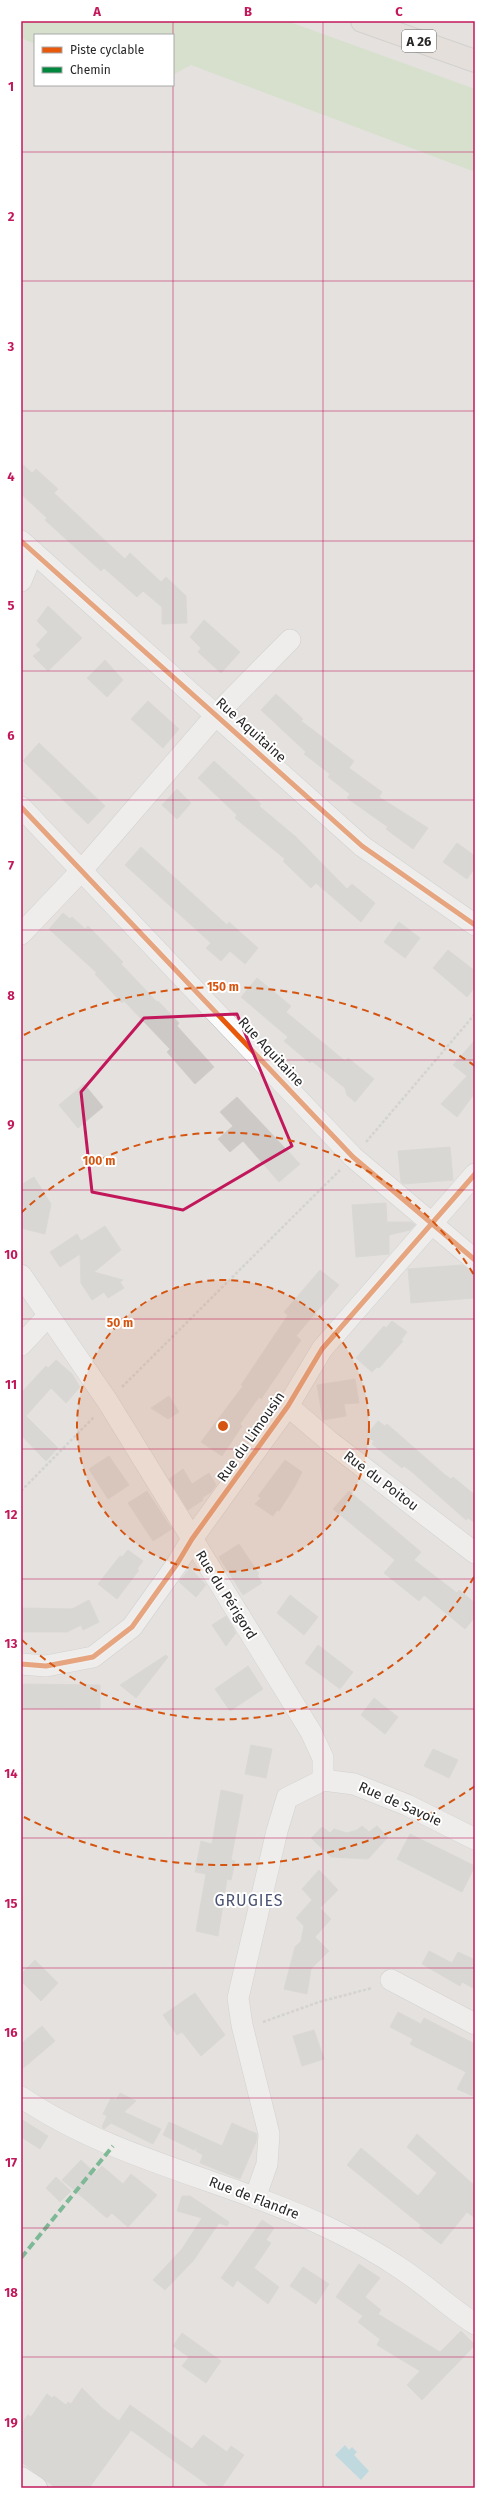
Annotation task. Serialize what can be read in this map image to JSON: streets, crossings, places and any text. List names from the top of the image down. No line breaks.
{"streets":{"highway":["A 26"],"street":["Rue Aquitaine","Rue du Limousin","Rue du Poitou","Rue du Périgord","Rue de Savoie","Rue de Flandre"]},"crossings":[["Rue Aquitaine","Rue du Limousin"],["Rue du Limousin","Rue du Poitou"],["Rue du Limousin","Rue du Périgord"],["Rue du Périgord","Rue de Savoie"]],"districts":["GRUGIES"],"legend":["Piste cyclable","Chemin"],"grid":{"columns":["A","B","C"],"rows":["1","2","3","4","5","6","7","8","9","10","11","12","13","14","15","16","17","18","19"]},"rings":["150 m","100 m","50 m"]}
